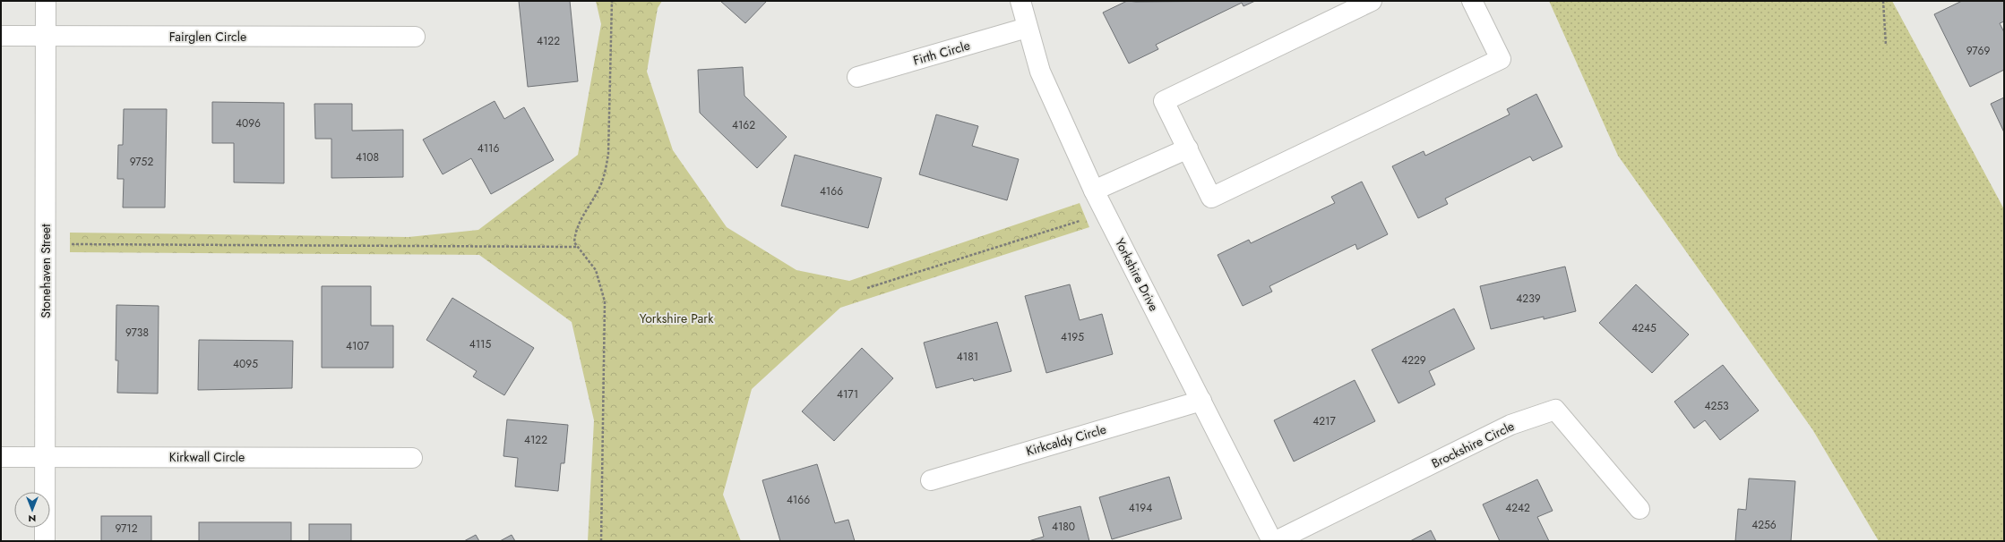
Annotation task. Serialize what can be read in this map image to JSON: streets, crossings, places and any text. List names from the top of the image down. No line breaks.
{"streets":{"street":["Fairglen Circle","Firth Circle","Stonehaven Street","Yorkshire Drive","Kirkcaldy Circle","Brockshire Circle","Kirkwall Circle"]},"crossings":[["Fairglen Circle","Stonehaven Street"],["Firth Circle","Yorkshire Drive"],["Stonehaven Street","Kirkwall Circle"],["Yorkshire Drive","Kirkcaldy Circle"]],"parks":["Yorkshire Park"],"house_numbers":["4122","9769","4096","4162","4116","4108","9752","4166","4239","4245","9738","4195","4115","4107","4181","4229","4095","4171","4253","4217","4122","4166","4194","4242","4256","4180","9712"],"north":"bottom"}
